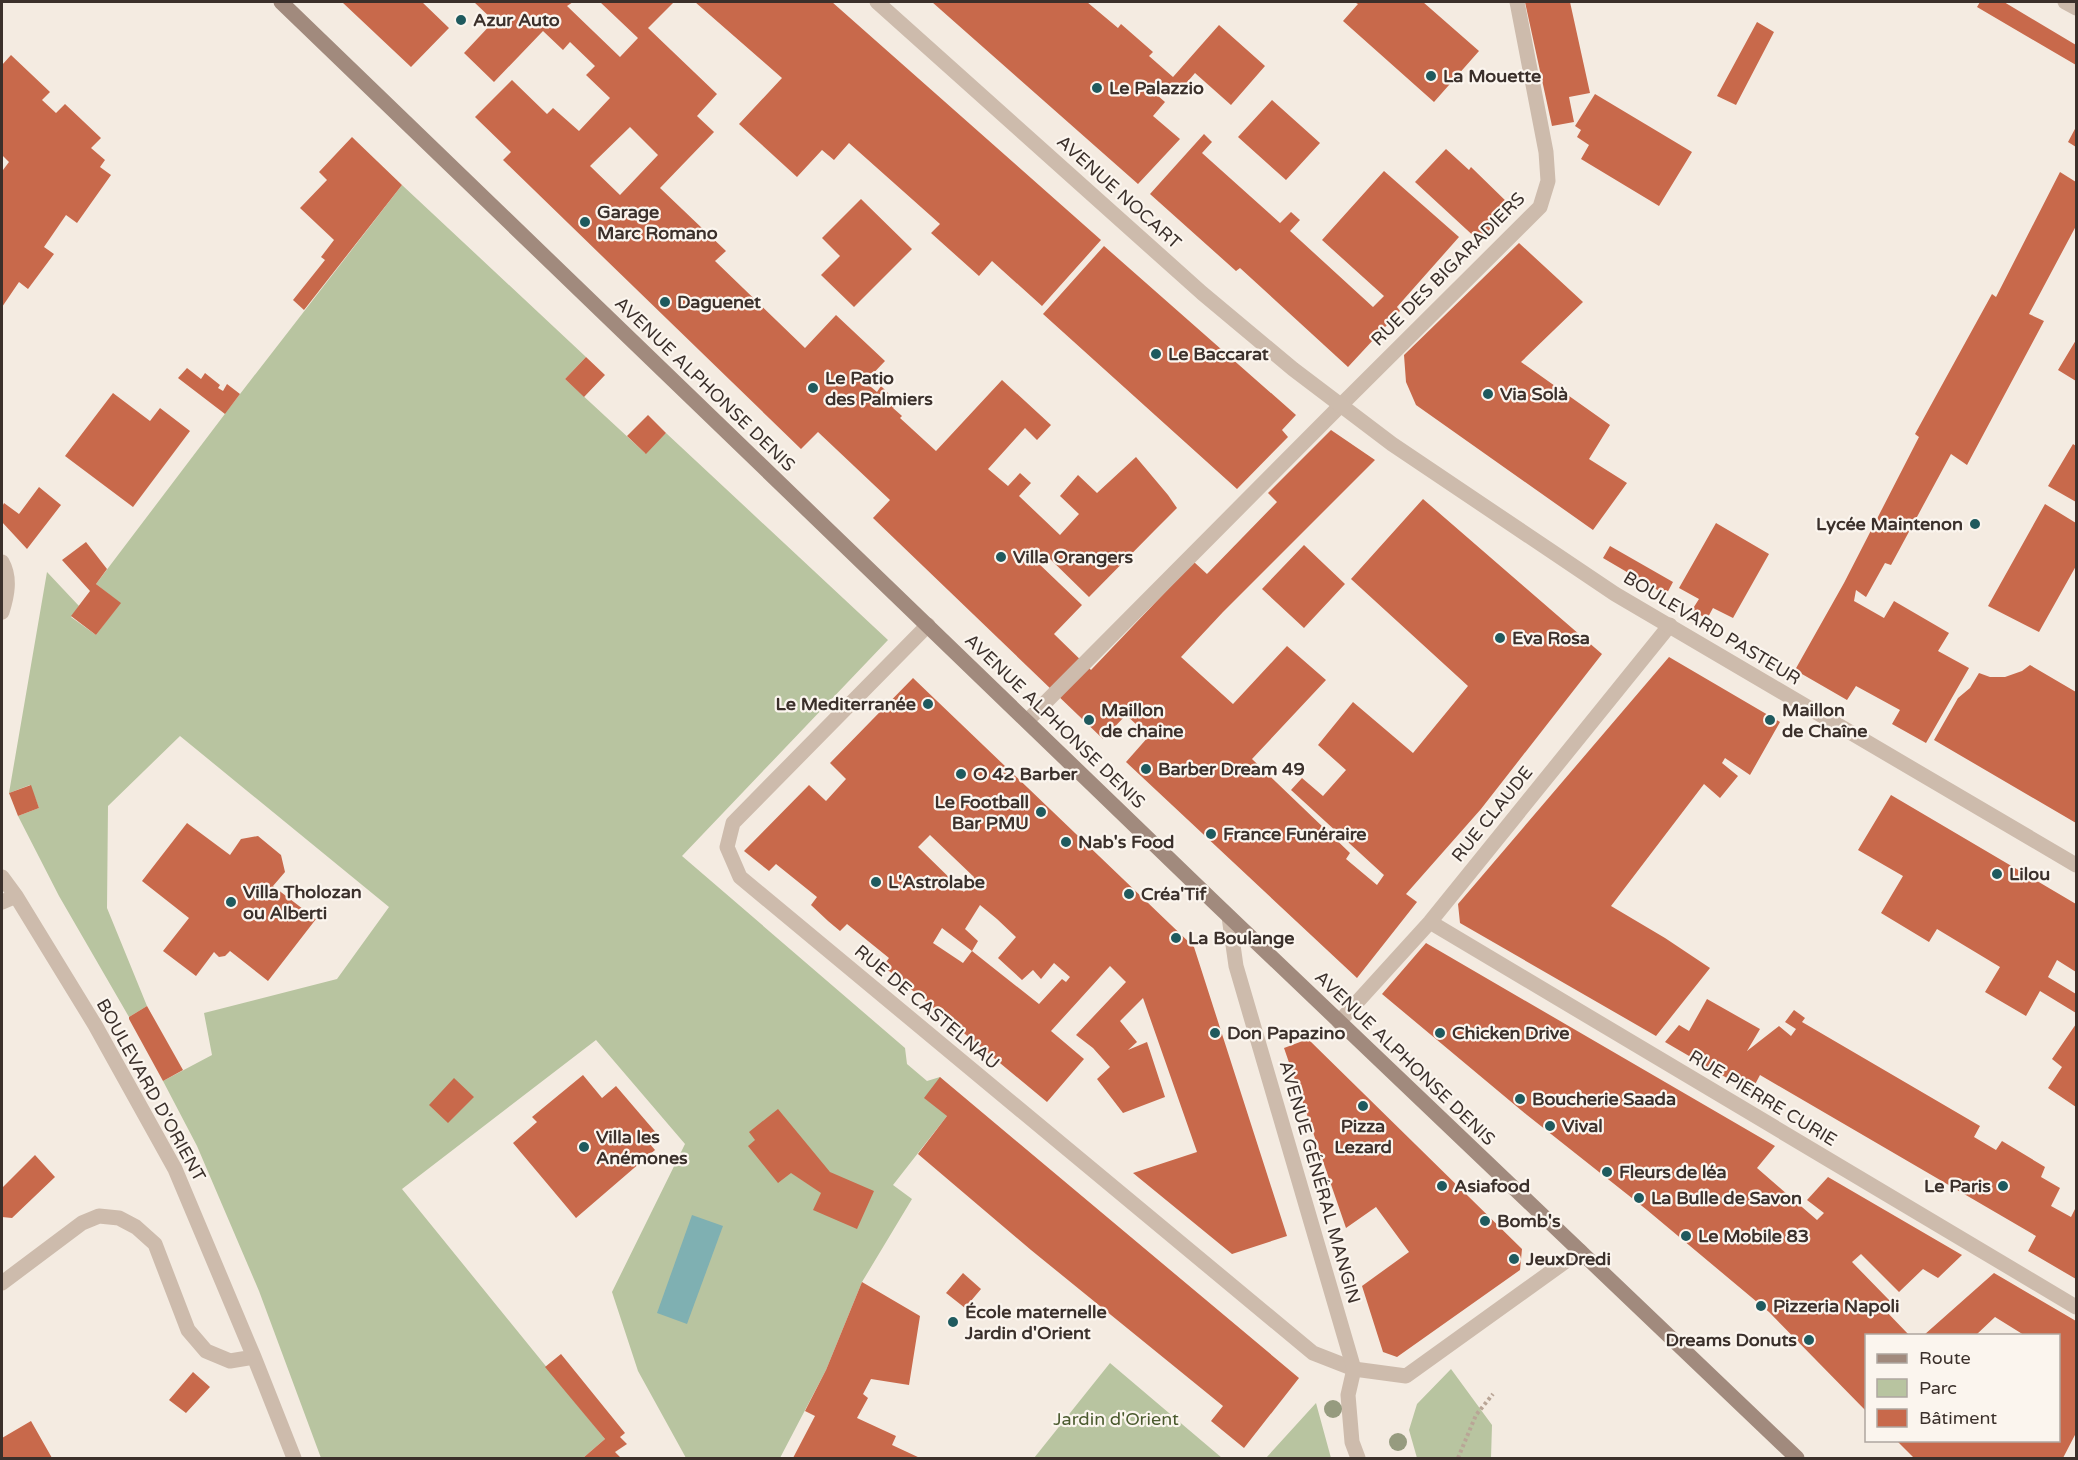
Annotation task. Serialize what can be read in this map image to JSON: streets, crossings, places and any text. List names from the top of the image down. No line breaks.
{"streets":{"main road":["AVENUE ALPHONSE DENIS"],"street":["AVENUE NOCART","RUE DES BIGARADIERS","BOULEVARD PASTEUR","RUE CLAUDE","RUE DE CASTELNAU","BOULEVARD D'ORIENT","RUE PIERRE CURIE","AVENUE GÉNÉRAL MANGIN"]},"crossings":[["AVENUE NOCART","RUE DES BIGARADIERS"],["AVENUE NOCART","BOULEVARD PASTEUR"],["RUE DES BIGARADIERS","AVENUE ALPHONSE DENIS"],["RUE DES BIGARADIERS","BOULEVARD PASTEUR"],["AVENUE ALPHONSE DENIS","RUE CLAUDE"],["AVENUE ALPHONSE DENIS","RUE DE CASTELNAU"],["AVENUE ALPHONSE DENIS","AVENUE GÉNÉRAL MANGIN"],["BOULEVARD PASTEUR","RUE CLAUDE"],["RUE CLAUDE","RUE PIERRE CURIE"],["RUE DE CASTELNAU","AVENUE GÉNÉRAL MANGIN"]],"parks":["Jardin d'Orient"],"places":["Azur Auto","La Mouette","Le Palazzio","Garage Marc Romano","Daguenet","Le Baccarat","Le Patio des Palmiers","Via Solà","Lycée Maintenon","Villa Orangers","Eva Rosa","Le Mediterranée","Maillon de chaine","Maillon de Chaîne","Barber Dream 49","O 42 Barber","Le Football Bar PMU","France Funéraire","Nab's Food","Lilou","L'Astrolabe","Créa'Tif","Villa Tholozan ou Alberti","La Boulange","Don Papazino","Chicken Drive","Boucherie Saada","Pizza Lezard","Vival","Villa les Anémones","Fleurs de léa","Asiafood","Le Paris","La Bulle de Savon","Bomb's","Le Mobile 83","JeuxDredi","Pizzeria Napoli","École maternelle Jardin d'Orient","Dreams Donuts"],"legend":["Route","Parc","Bâtiment"]}
